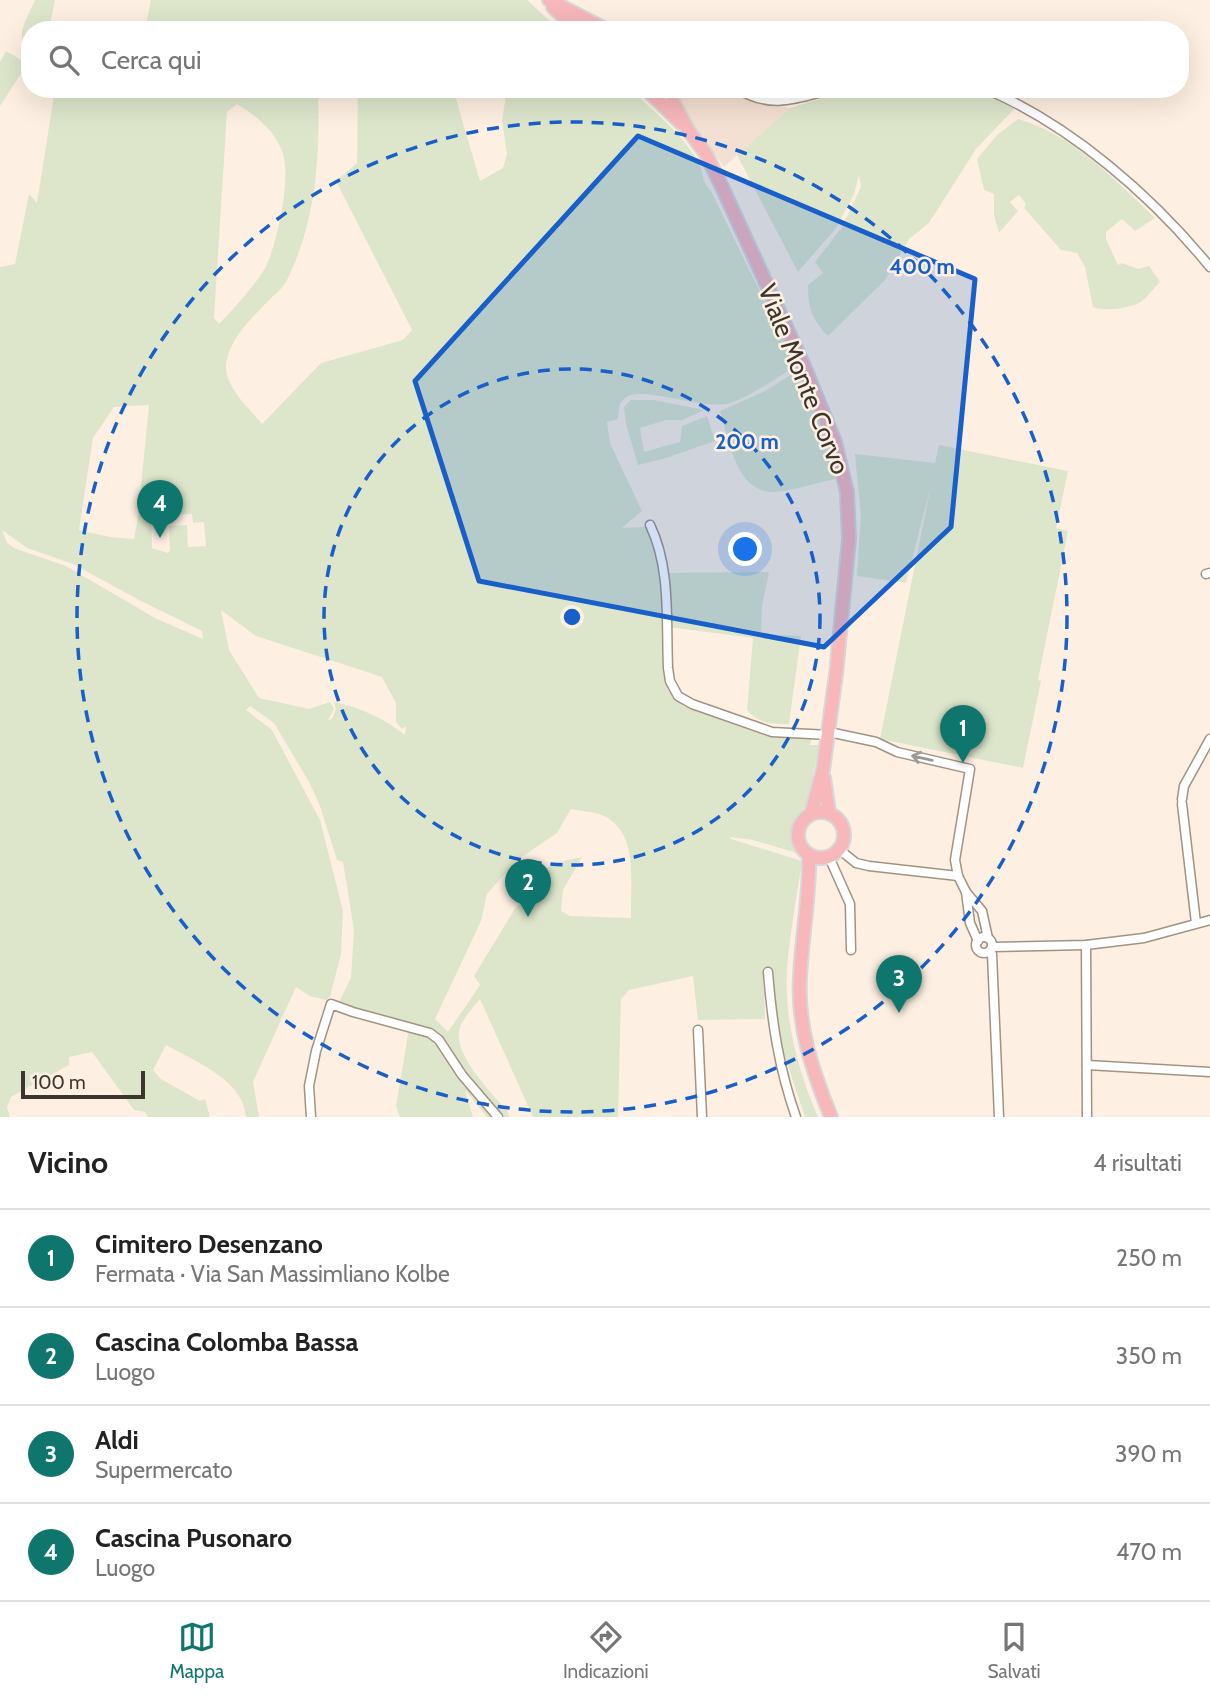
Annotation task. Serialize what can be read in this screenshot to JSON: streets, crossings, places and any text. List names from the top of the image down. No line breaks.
{"streets":{"main road":["Viale Monte Corvo"]},"scale_bar":"100 m","page":{"search":"Cerca qui","pins":["4","1","2","3"],"scale":"100 m","heading":["Vicino","4 risultati"],"list":[{"mark":"1","name":"Cimitero Desenzano","note":"Fermata · Via San Massimliano Kolbe","value":"250 m"},{"mark":"2","name":"Cascina Colomba Bassa","note":"Luogo","value":"350 m"},{"mark":"3","name":"Aldi","note":"Supermercato","value":"390 m"},{"mark":"4","name":"Cascina Pusonaro","note":"Luogo","value":"470 m"}],"nav":["Mappa","Indicazioni","Salvati"]},"rings":["400 m","200 m"]}
